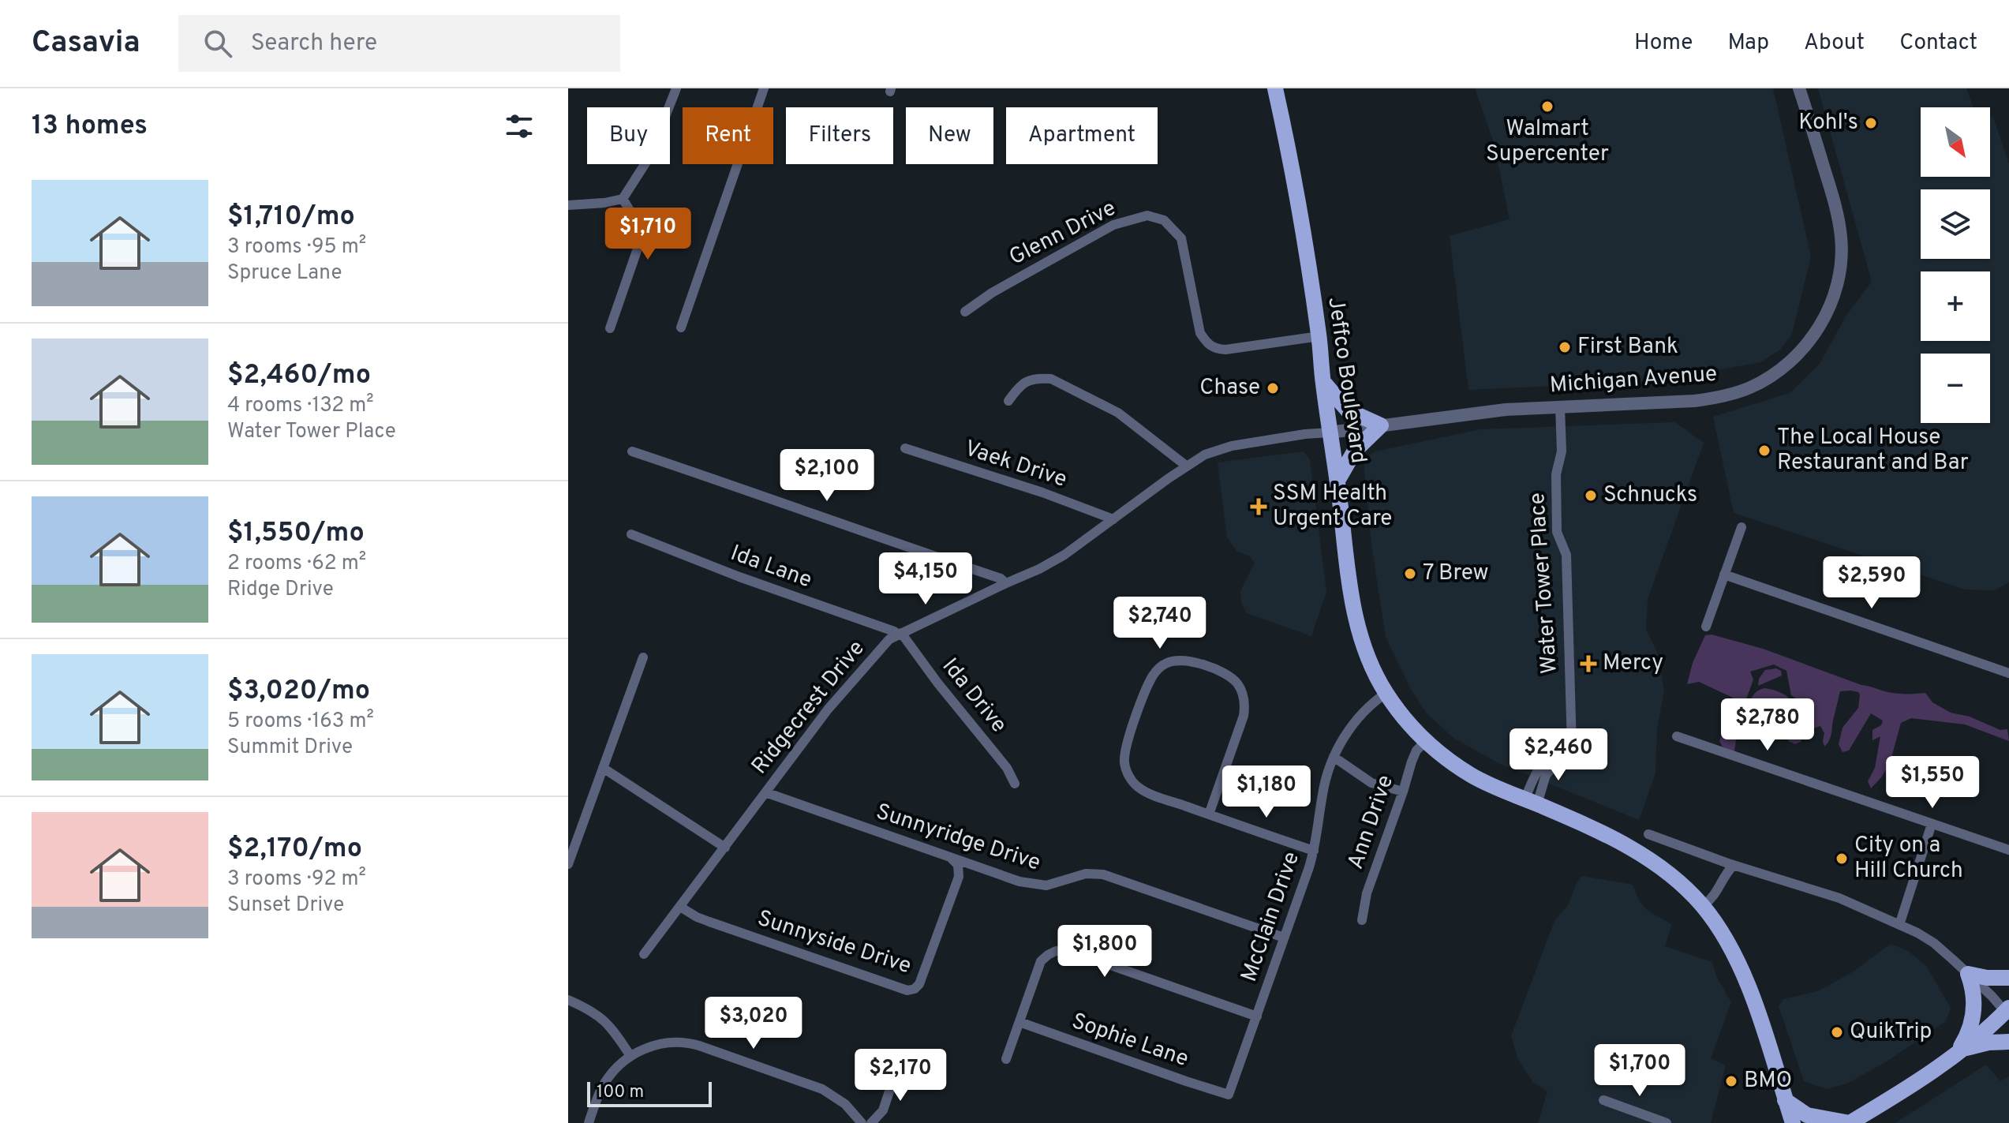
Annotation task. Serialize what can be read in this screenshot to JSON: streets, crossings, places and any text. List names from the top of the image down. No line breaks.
{"streets":{"main road":["Jeffco Boulevard"],"street":["Glenn Drive","Michigan Avenue","Vaek Drive","Ida Lane","Water Tower Place","Ida Drive","Ridgecrest Drive","Ann Drive","Sunnyridge Drive","McClain Drive","Sunnyside Drive","Sophie Lane"]},"crossings":[["Glenn Drive","Jeffco Boulevard"],["Jeffco Boulevard","Michigan Avenue"],["Jeffco Boulevard","Water Tower Place"],["Jeffco Boulevard","Ridgecrest Drive"],["Jeffco Boulevard","Ann Drive"],["Jeffco Boulevard","McClain Drive"],["Michigan Avenue","Water Tower Place"],["Michigan Avenue","Ridgecrest Drive"],["Vaek Drive","Ridgecrest Drive"],["Ida Lane","Ida Drive"],["Ida Lane","Ridgecrest Drive"],["Ida Drive","Ridgecrest Drive"],["Ridgecrest Drive","Sunnyridge Drive"],["Ridgecrest Drive","Sunnyside Drive"],["Sunnyridge Drive","McClain Drive"],["Sunnyridge Drive","Sunnyside Drive"],["McClain Drive","Sophie Lane"]],"places":{"other":["Walmart Supercenter","Kohl's","First Bank","Chase","The Local House Restaurant and Bar","Schnucks","7 Brew","City on a Hill Church","QuikTrip","BMO"],"health":["SSM Health Urgent Care","Mercy"]},"scale_bar":"100 m","north":"bottom right","page":{"header":"Casavia","search":"Search here","nav":["Home","Map","About","Contact"],"heading":"13 homes","map_buttons":["+","−"],"chip":["Buy","Rent","Filters","New","Apartment"],"list":[{"name":"$1,710/mo","note":"3 rooms · 95 m² · Spruce Lane"},{"name":"$2,460/mo","note":"4 rooms · 132 m² · Water Tower Place"},{"name":"$1,550/mo","note":"2 rooms · 62 m² · Ridge Drive"},{"name":"$3,020/mo","note":"5 rooms · 163 m² · Summit Drive"},{"name":"$2,170/mo","note":"3 rooms · 92 m² · Sunset Drive"}],"price":["$1,710","$2,100","$4,150","$2,590","$2,740","$2,780","$2,460","$1,550","$1,180","$1,800","$3,020","$1,700","$2,170"],"scale":"100 m"}}
